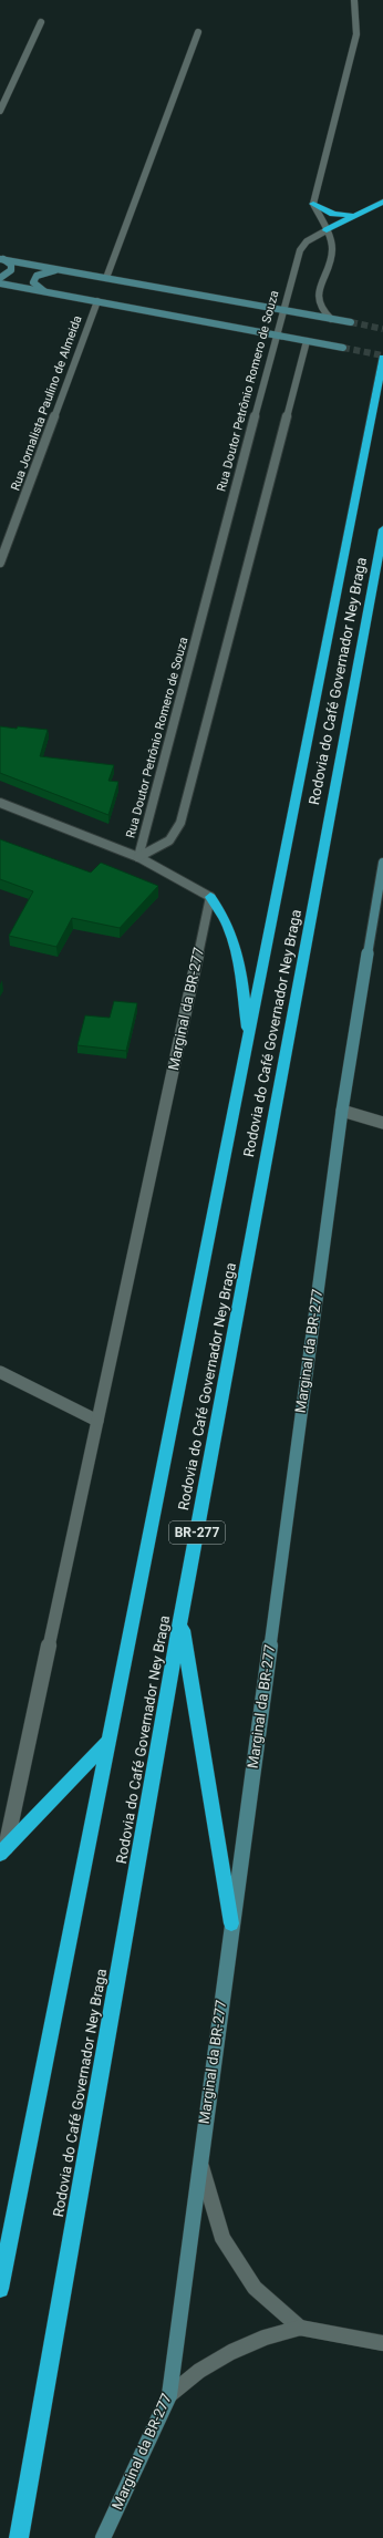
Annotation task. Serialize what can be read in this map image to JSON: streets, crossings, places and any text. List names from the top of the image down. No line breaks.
{"streets":{"highway":["Rodovia do Café Governador Ney Braga","BR-277"],"main road":["Marginal da BR-277"],"street":["Rua Doutor Petrônio Romero de Souza","Rua Jornalista Paulino de Almeida"]}}
